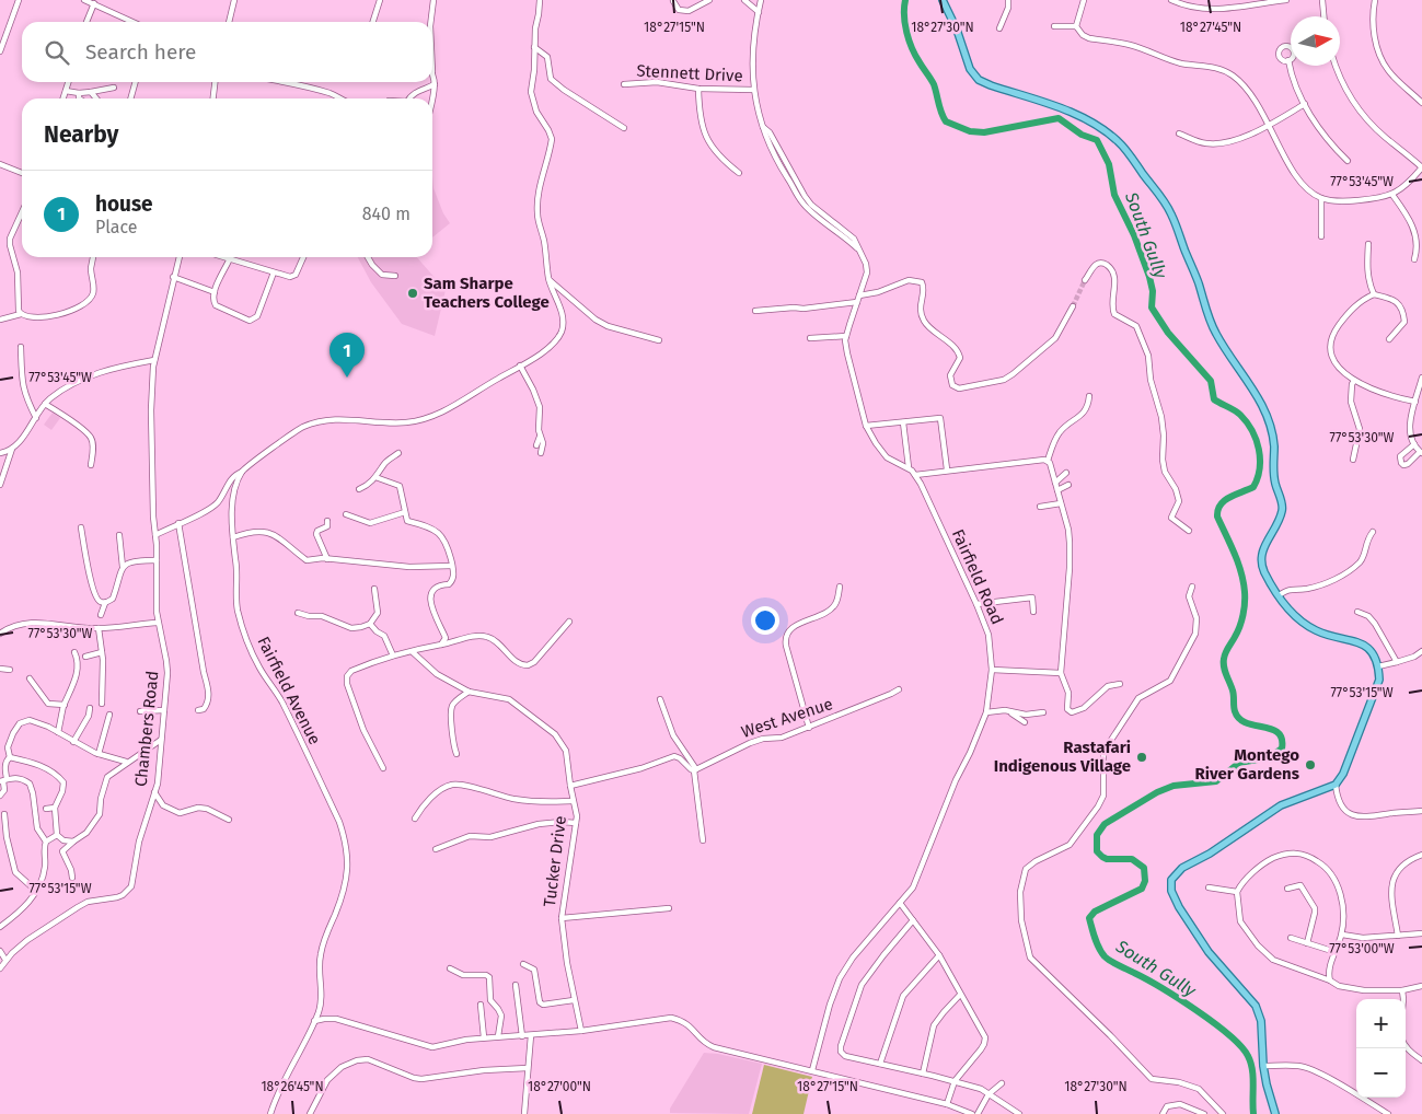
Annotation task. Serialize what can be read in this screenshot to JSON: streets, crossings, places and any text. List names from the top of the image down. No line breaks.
{"streets":{"street":["Stennett Drive","Fairfield Road","Fairfield Avenue","West Avenue","Chambers Road","Tucker Drive"]},"crossings":[["Stennett Drive","Fairfield Road"]],"water":["South Gully"],"places":["Sam Sharpe Teachers College","Rastafari Indigenous Village","Montego River Gardens"],"north":"right","page":{"search":"Search here","heading":"Nearby","list":[{"mark":"1","name":"house","note":"Place","value":"840 m"}],"pins":"1","map_buttons":["+","−"]},"coordinates":["18°27'15\"N","18°27'30\"N","18°27'45\"N","77°53'45\"W","77°53'30\"W","77°53'15\"W","77°53'00\"W","18°26'45\"N","18°27'00\"N"]}
